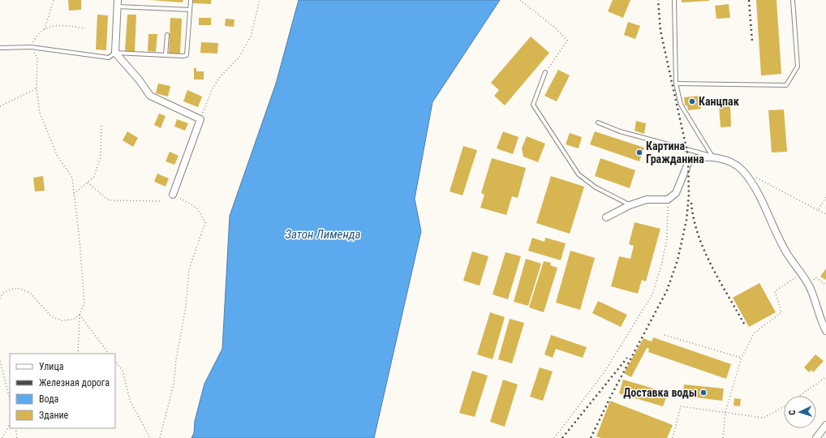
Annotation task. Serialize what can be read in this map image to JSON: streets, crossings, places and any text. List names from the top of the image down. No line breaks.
{"water":["Затон Лименда"],"places":["Канцпак","Картина Гражданина","Доставка воды"],"legend":["Улица","Железная дорога","Вода","Здание"],"north":"left"}
